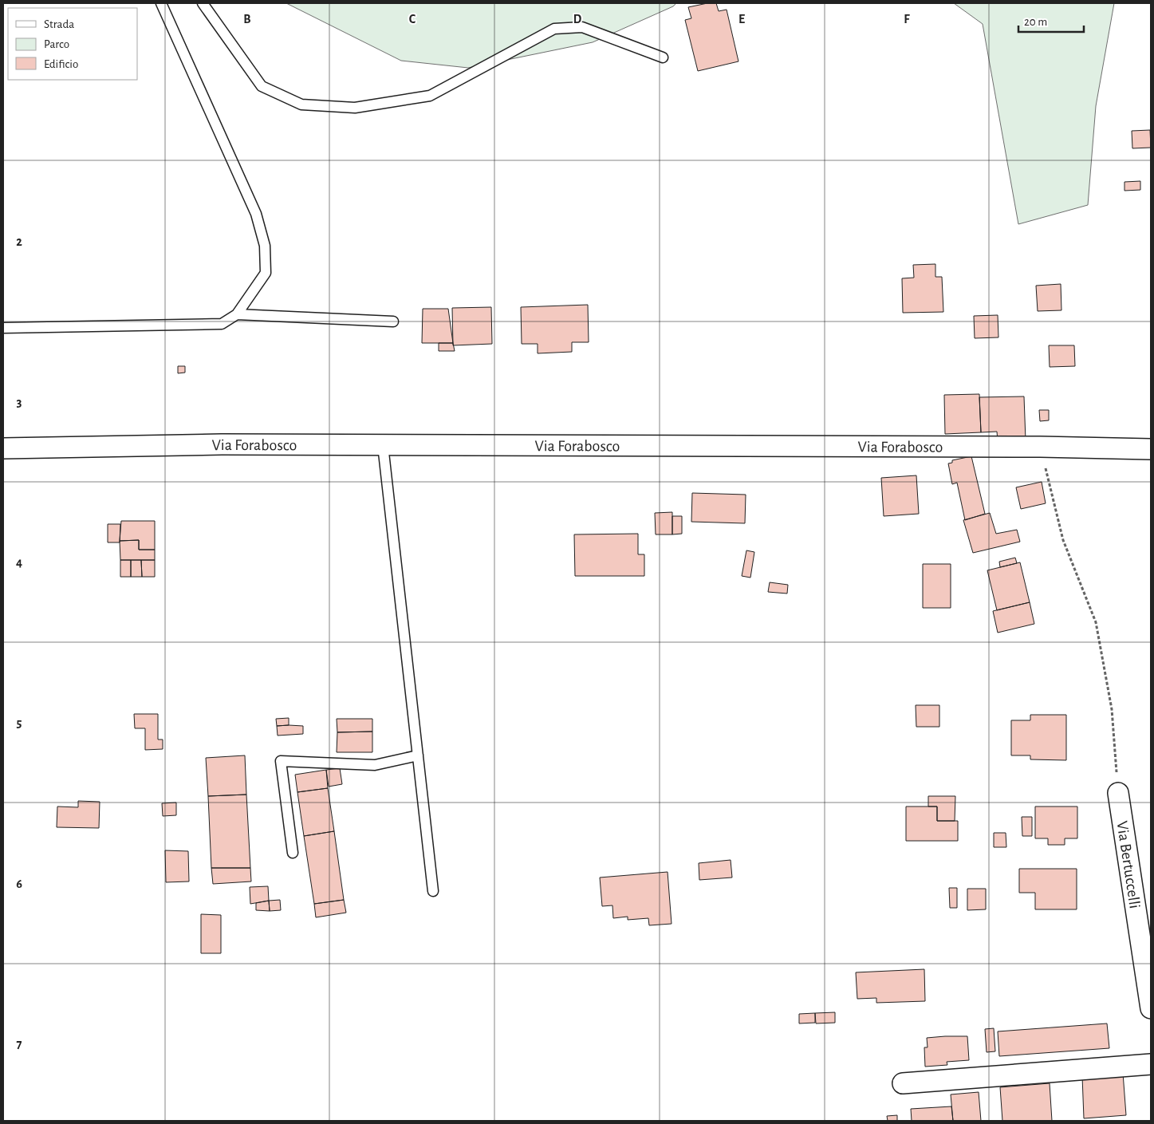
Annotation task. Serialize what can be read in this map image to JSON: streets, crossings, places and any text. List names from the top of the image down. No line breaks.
{"streets":{"street":["Via Forabosco","Via Bertuccelli"]},"legend":["Strada","Parco","Edificio"],"scale_bar":"20 m","grid":{"columns":["B","C","D","E","F"],"rows":["2","3","4","5","6","7"]}}
